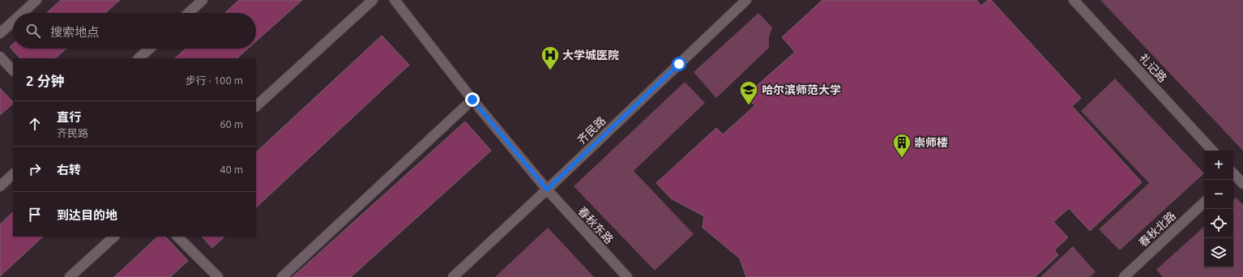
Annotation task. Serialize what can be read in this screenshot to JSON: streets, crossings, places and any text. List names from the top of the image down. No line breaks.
{"streets":{"lane":["礼记路","齐民路","春秋东路","春秋北路"]},"crossings":[["齐民路","春秋东路"]],"places":{"hospital":["大学城医院"],"school or university":["哈尔滨师范大学"],"building":["崇师楼"]},"page":{"search":"搜索地点","heading":["2 分钟","步行 · 100 m"],"list":[["直行","齐民路","60 m"],["右转","40 m"],"到达目的地"],"map_buttons":["+","−"]}}
